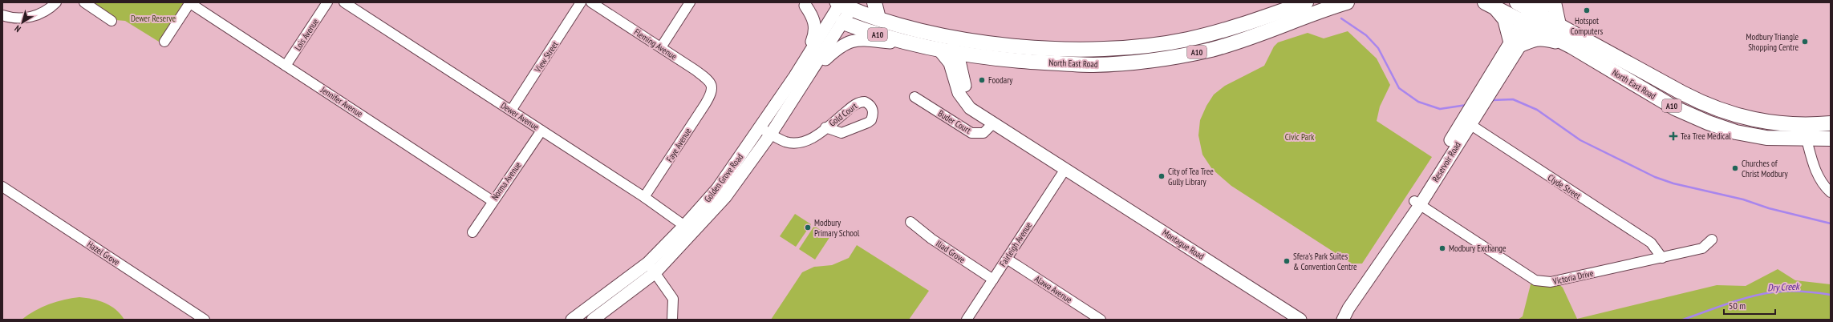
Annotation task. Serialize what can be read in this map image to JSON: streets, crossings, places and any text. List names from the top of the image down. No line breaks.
{"streets":{"highway":["A10","North East Road"],"main road":["Reservoir Road","Golden Grove Road","Montague Road"],"street":["Lois Avenue","Fleming Avenue","View Street","Jennifer Avenue","Gold Court","Dewer Avenue","Buder Court","Faye Avenue","Norma Avenue","Clyde Street","Fairleigh Avenue","Iliad Grove","Hazel Grove","Victoria Drive","Alawa Avenue"]},"crossings":[["Lois Avenue","Jennifer Avenue"],["Fleming Avenue","Faye Avenue"],["View Street","Dewer Avenue"],["North East Road","Reservoir Road"],["North East Road","Golden Grove Road"],["North East Road","Montague Road"],["Jennifer Avenue","Norma Avenue"],["Gold Court","Golden Grove Road"],["Dewer Avenue","Faye Avenue"],["Dewer Avenue","Golden Grove Road"],["Dewer Avenue","Norma Avenue"],["Buder Court","Montague Road"],["Reservoir Road","Clyde Street"],["Reservoir Road","Victoria Drive"],["Clyde Street","Victoria Drive"],["Fairleigh Avenue","Montague Road"],["Fairleigh Avenue","Iliad Grove"],["Fairleigh Avenue","Alawa Avenue"]],"water":["Dry Creek"],"parks":["Dewer Reserve","Civic Park"],"places":{"other":["Hotspot Computers","Modbury Triangle Shopping Centre","Foodary","Churches of Christ Modbury","City of Tea Tree Gully Library","Modbury Primary School","Modbury Exchange","Sfera's Park Suites & Convention Centre"],"health":["Tea Tree Medical"]},"scale_bar":"50 m","north":"bottom left"}
